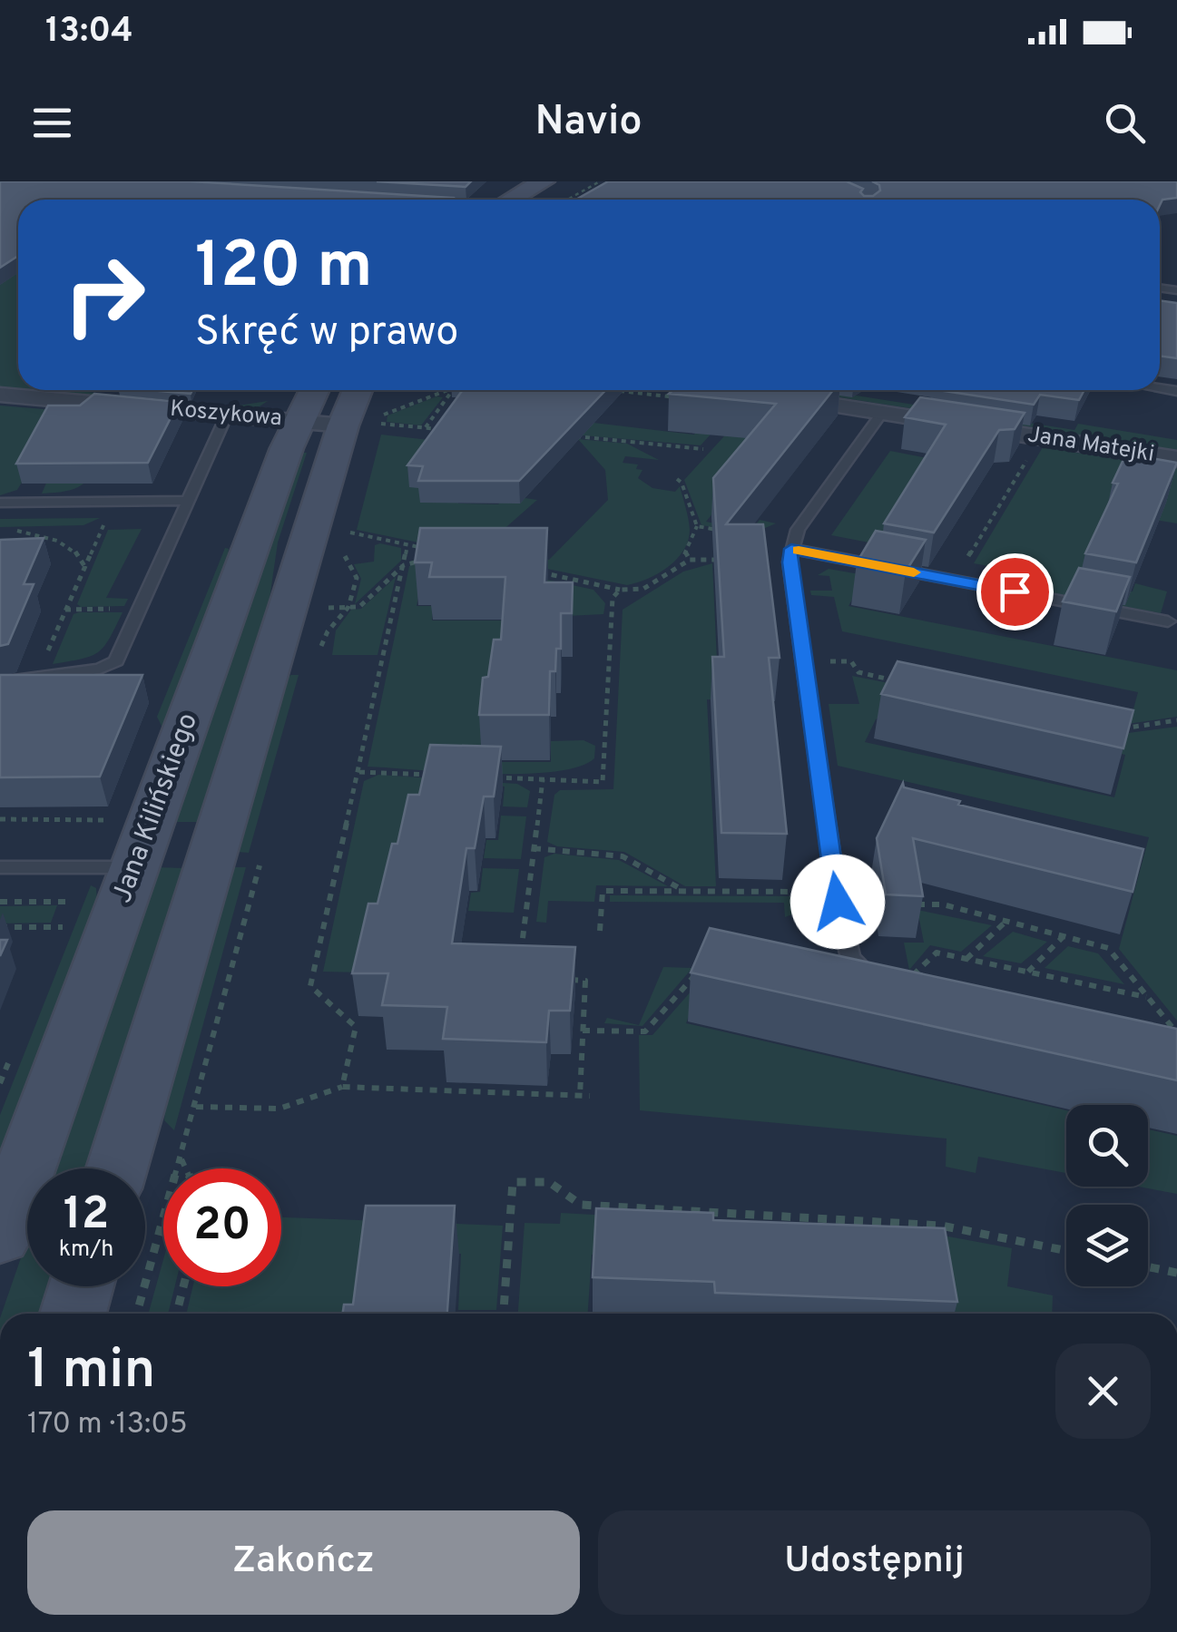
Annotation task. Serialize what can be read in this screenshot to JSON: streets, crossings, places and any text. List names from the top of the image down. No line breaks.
{"streets":{"street":["Koszykowa","Jana Matejki","Jana Kilińskiego"]},"crossings":[["Koszykowa","Jana Kilińskiego"]],"page":{"status":"13:04","header":"Navio","turn":["120 m","Skręć w prawo"],"speed":"12 km/h","limit":"20","heading":["1 min","170 m · 13:05"],"buttons":["Zakończ","Udostępnij"]}}
